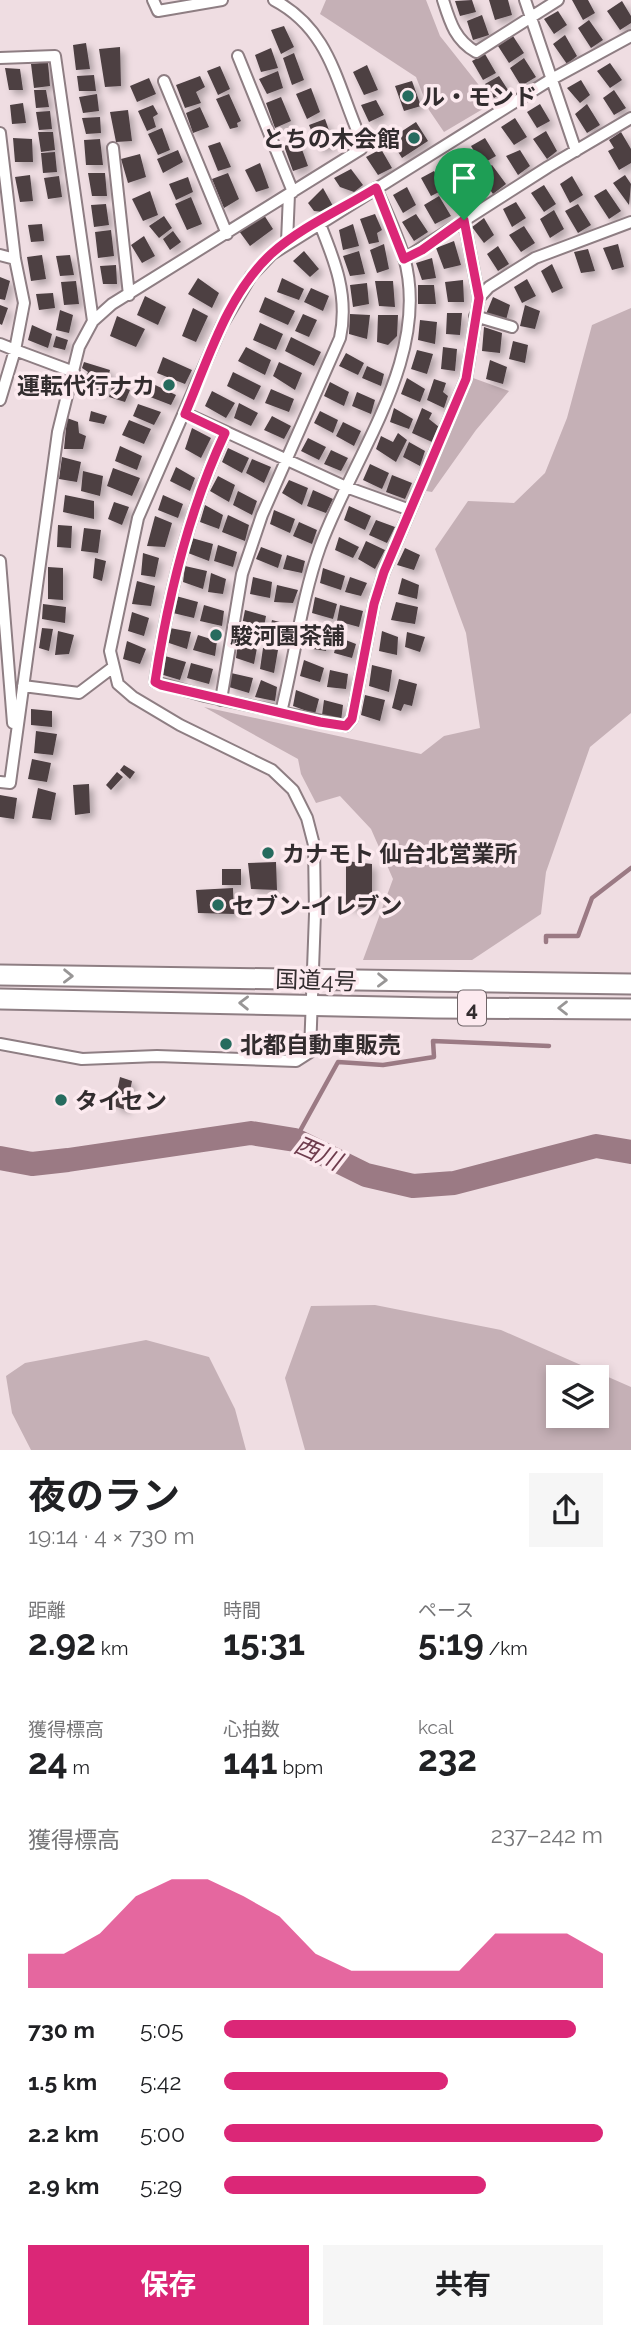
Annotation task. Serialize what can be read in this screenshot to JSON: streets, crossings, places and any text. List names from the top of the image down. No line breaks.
{"streets":{"highway":["国道4号","4"]},"water":["西川"],"places":["ル・モンド","とちの木会館","運転代行ナカ","駿河園茶舗","カナモト 仙台北営業所","セブン-イレブン","北都自動車販売","タイセン"],"page":{"heading":["夜のラン","19:14 · 4 × 730 m"],"stats":[["距離","2.92 km"],["時間","15:31"],["ペース","5:19 /km"],["獲得標高","24 m"],["心拍数","141 bpm"],["kcal","232"]],"chart":["獲得標高","237–242 m"],"list":[{"name":"730 m","note":"5:05"},{"name":"1.5 km","note":"5:42"},{"name":"2.2 km","note":"5:00"},{"name":"2.9 km","note":"5:29"}],"buttons":["保存","共有"]}}
